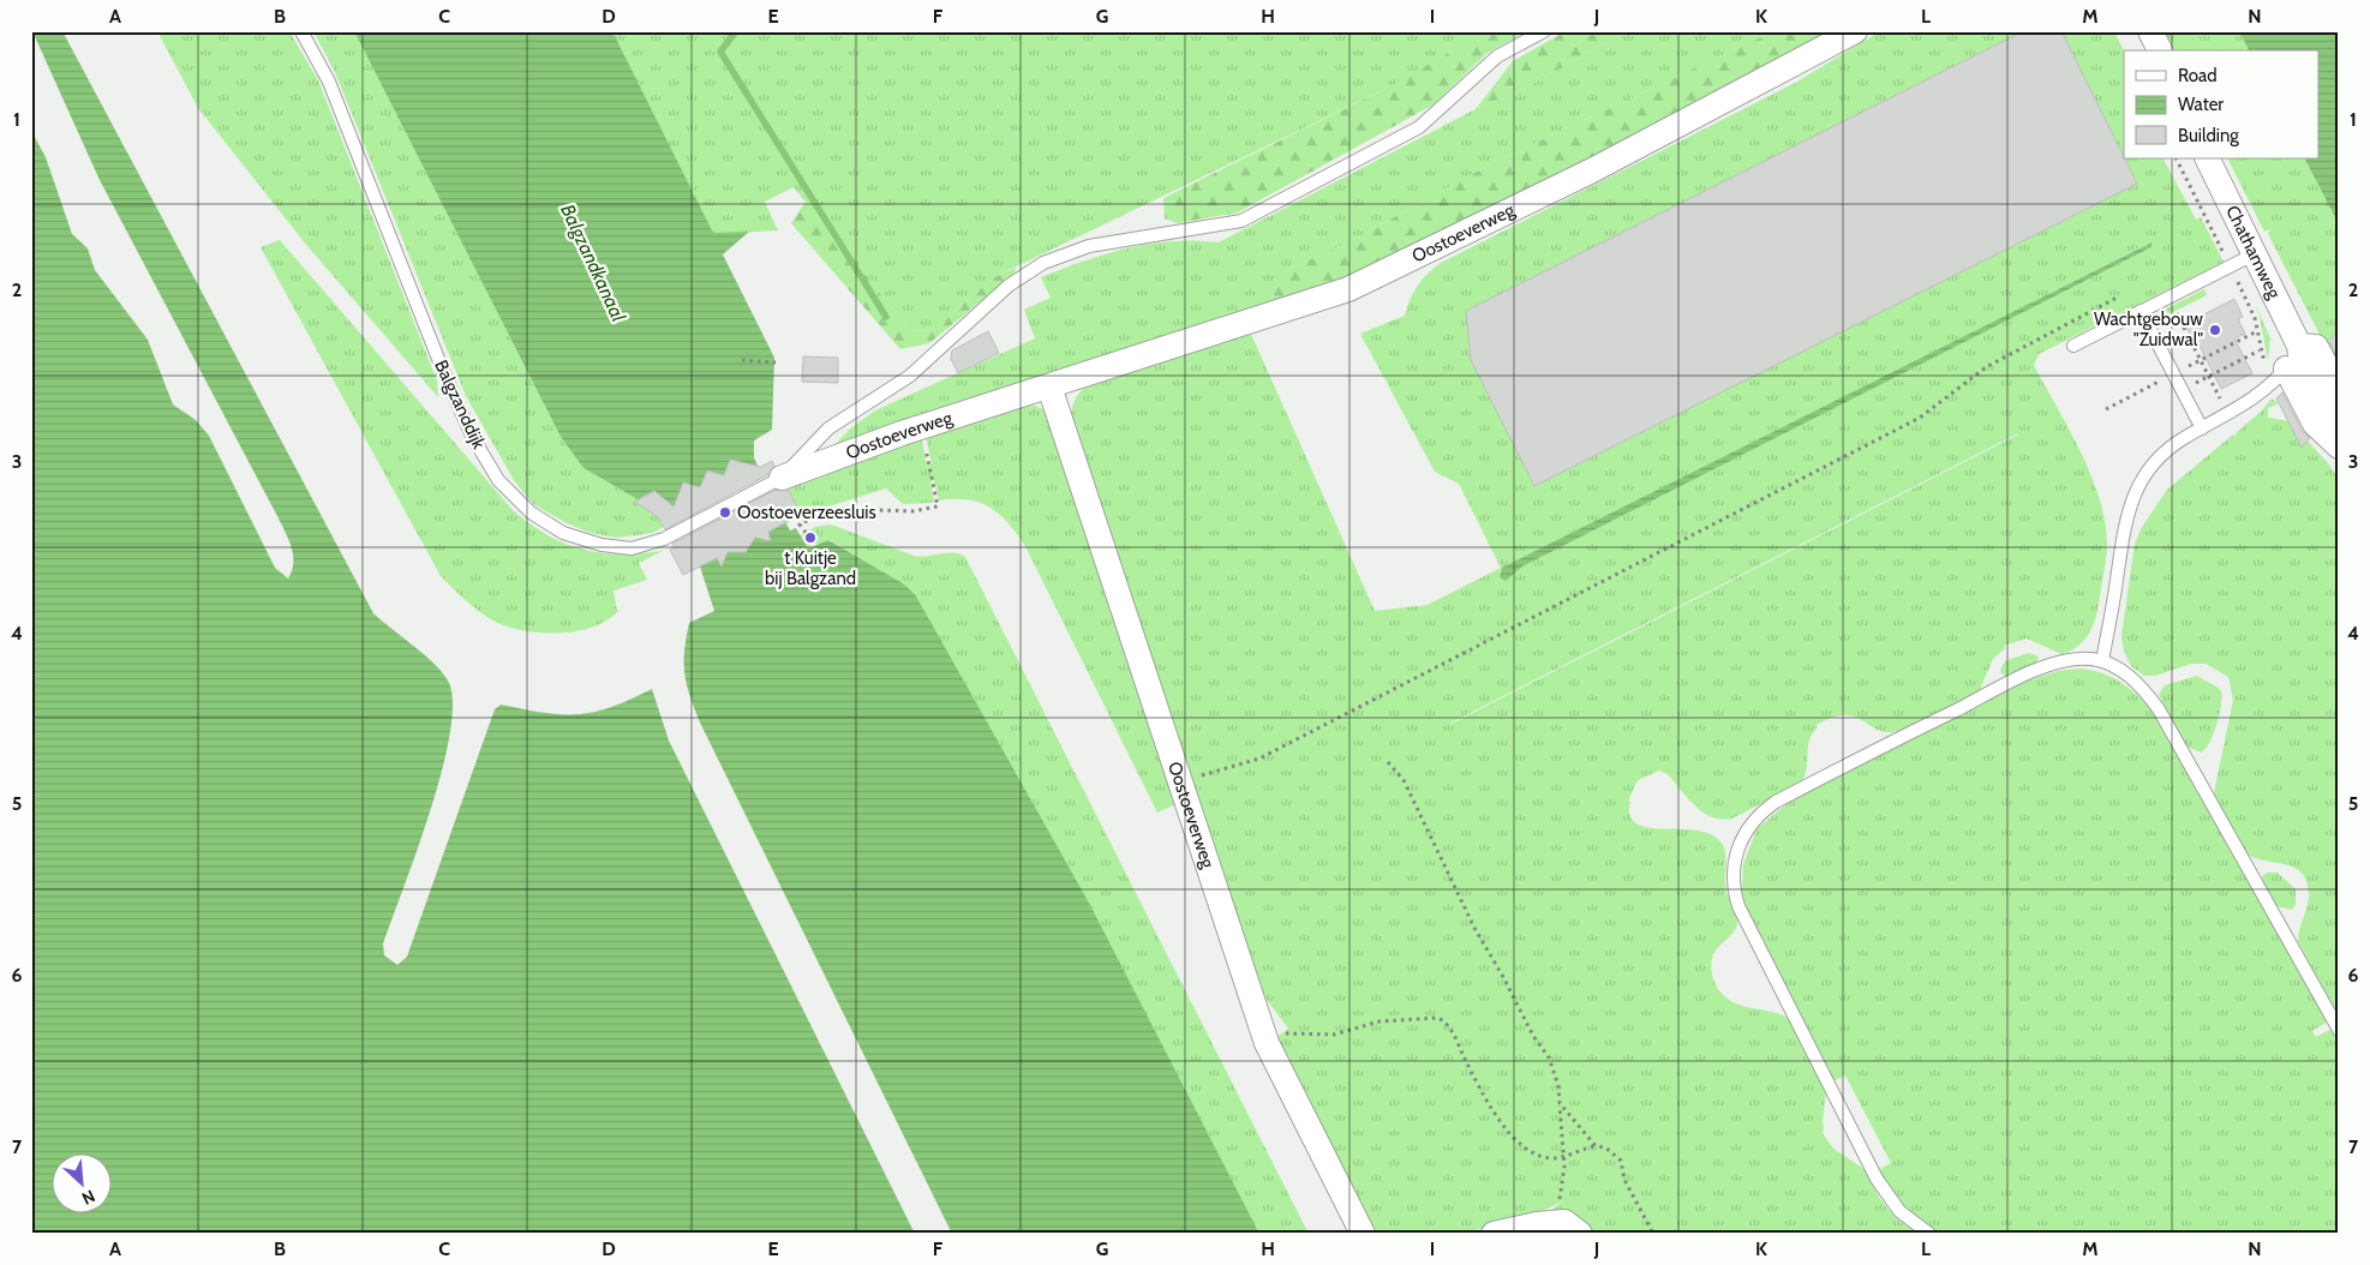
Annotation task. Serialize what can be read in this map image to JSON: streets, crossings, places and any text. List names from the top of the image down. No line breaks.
{"streets":{"street":["Oostoeverweg","Chathamweg"],"lane":["Balgzanddijk"]},"crossings":[["Oostoeverweg","Balgzanddijk"]],"water":["Balgzandkanaal"],"places":["Wachtgebouw \"Zuidwal\"","Oostoeverzeesluis","t Kuitje bij Balgzand"],"legend":["Road","Water","Building"],"north":"bottom right","grid":{"columns":["A","B","C","D","E","F","G","H","I","J","K","L","M","N"],"rows":["1","2","3","4","5","6","7"]}}
